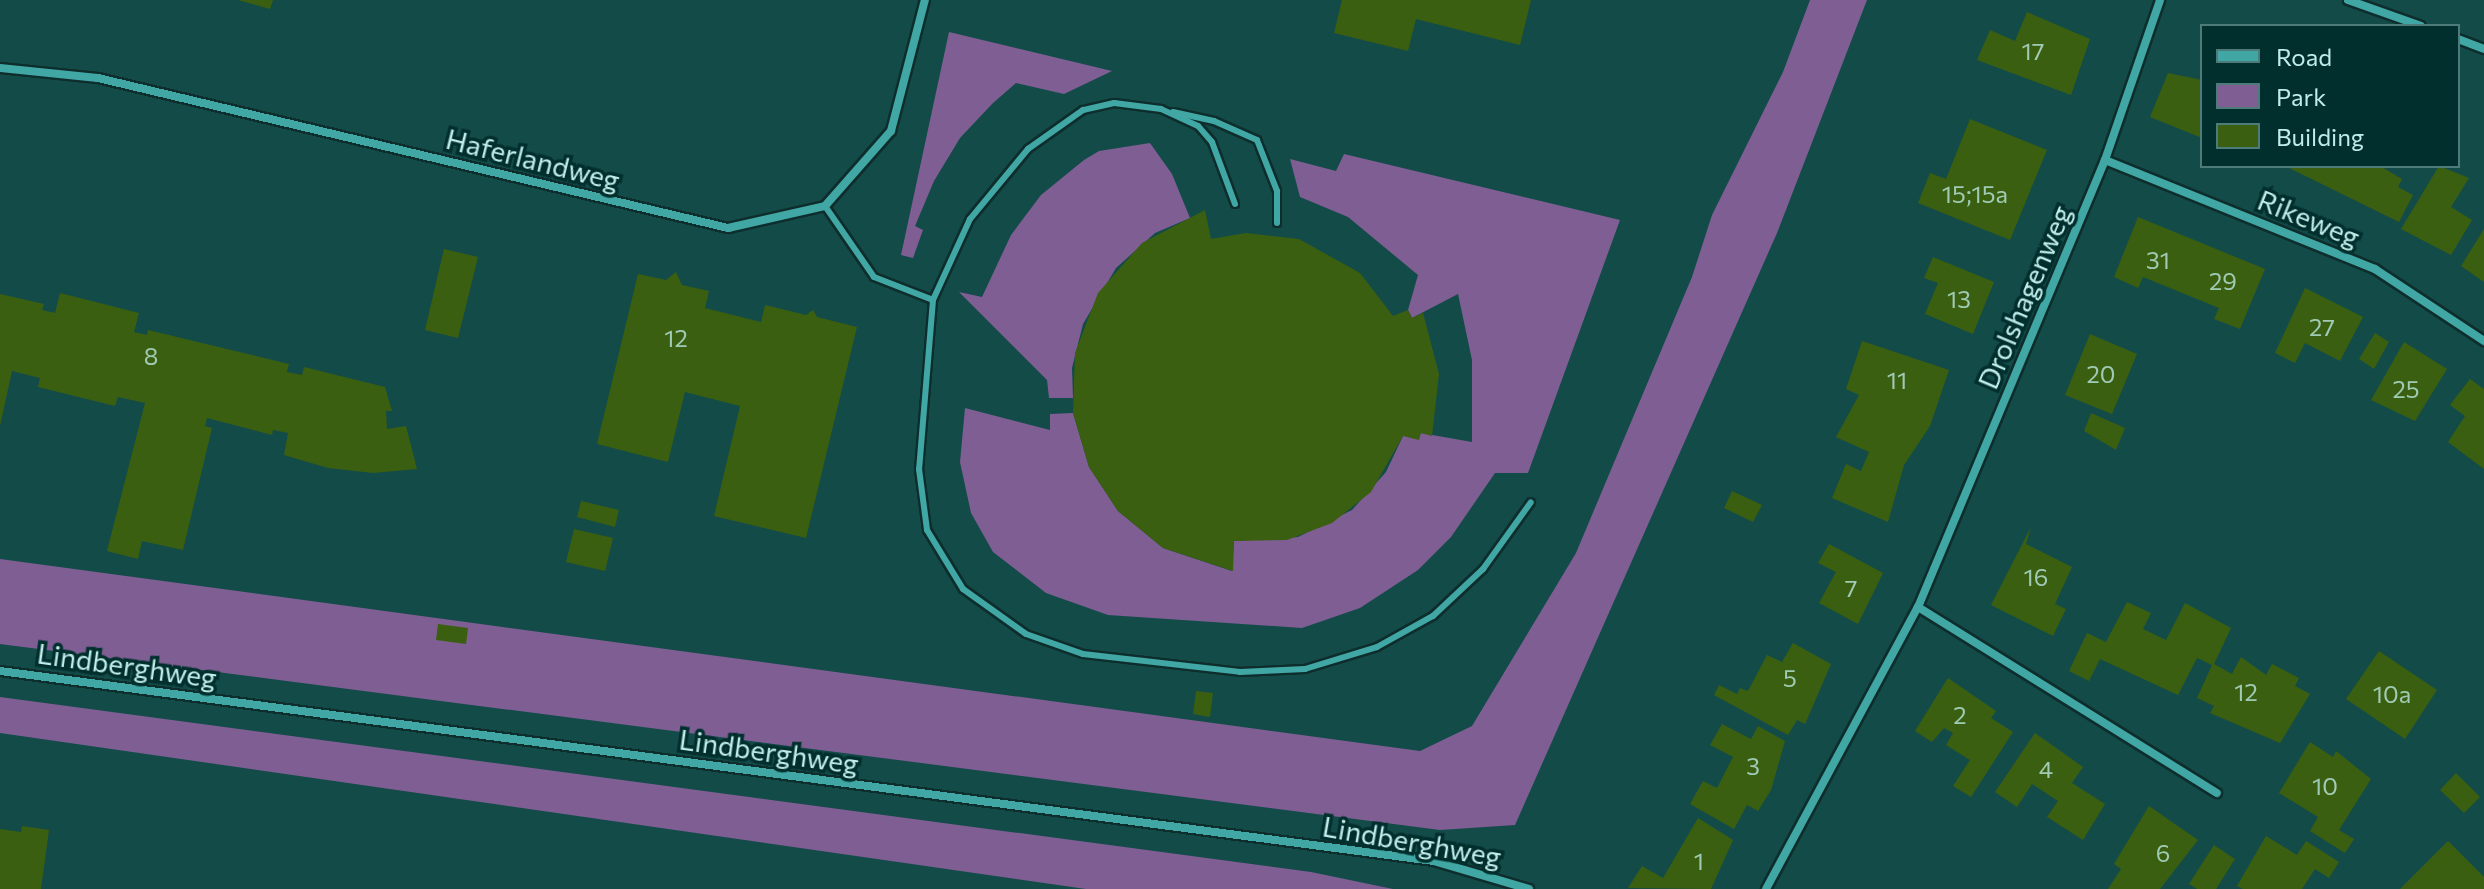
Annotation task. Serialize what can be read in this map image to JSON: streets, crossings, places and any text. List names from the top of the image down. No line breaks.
{"streets":{"street":["Haferlandweg","Rikeweg","Drolshagenweg","Lindberghweg"]},"crossings":[["Rikeweg","Drolshagenweg"]],"house_numbers":["17","15;15a","31","29","13","27","12","8","20","11","25","16","7","5","12","10a","2","3","4","10","6","1"],"legend":["Road","Park","Building"]}
